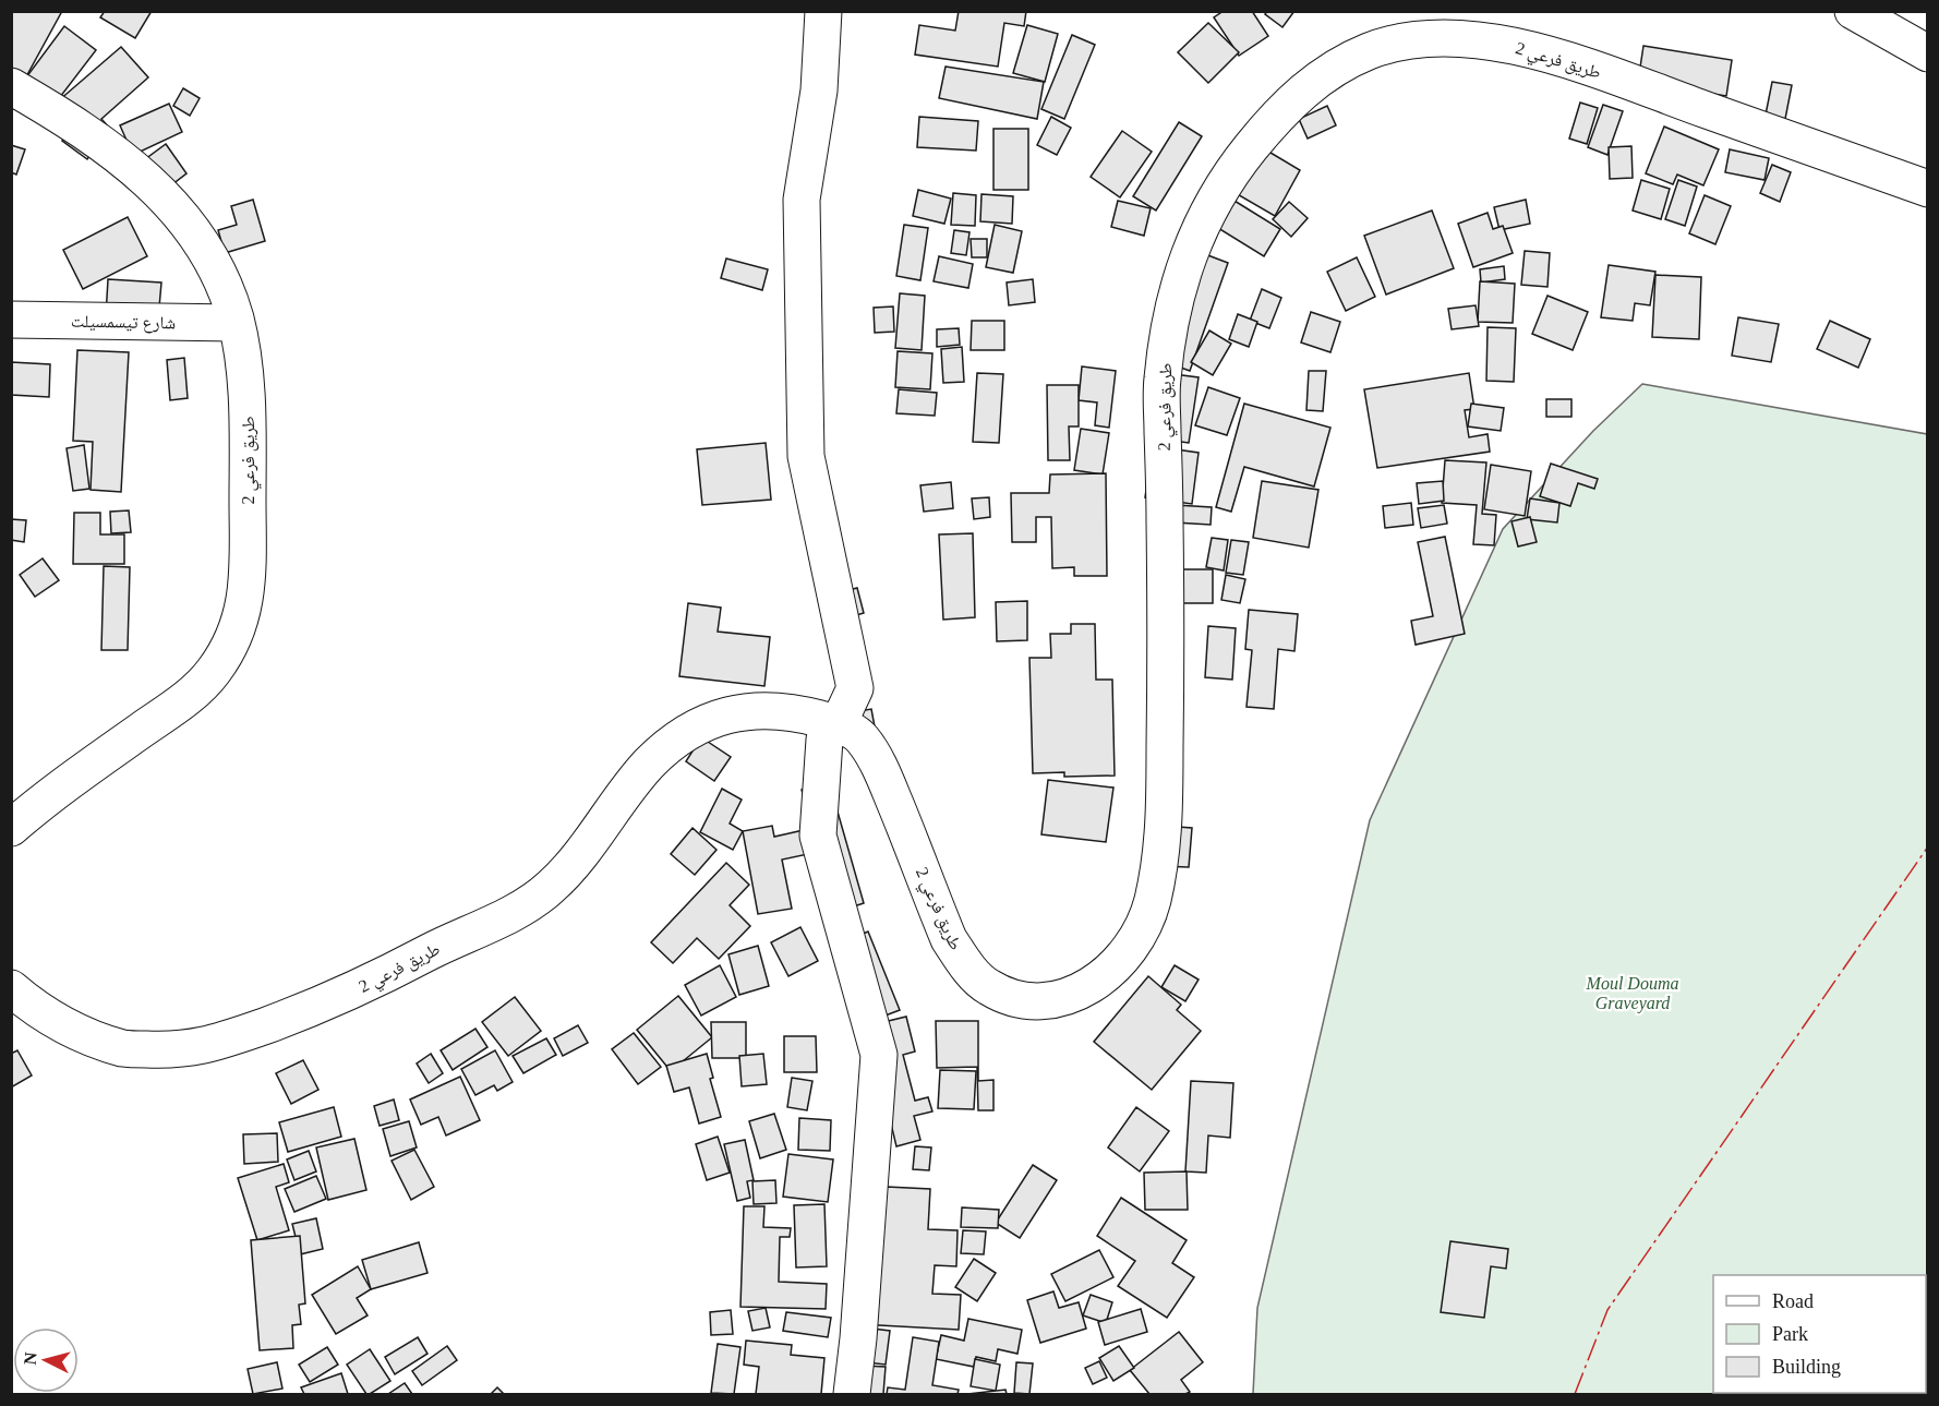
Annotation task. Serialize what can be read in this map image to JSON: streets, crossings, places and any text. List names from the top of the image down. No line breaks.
{"streets":{"main road":["طريق فرعي 2","شارع تيسمسيلت"]},"crossings":[["طريق فرعي 2","شارع تيسمسيلت"]],"parks":["Moul Douma Graveyard"],"legend":["Road","Park","Building"],"north":"left"}
